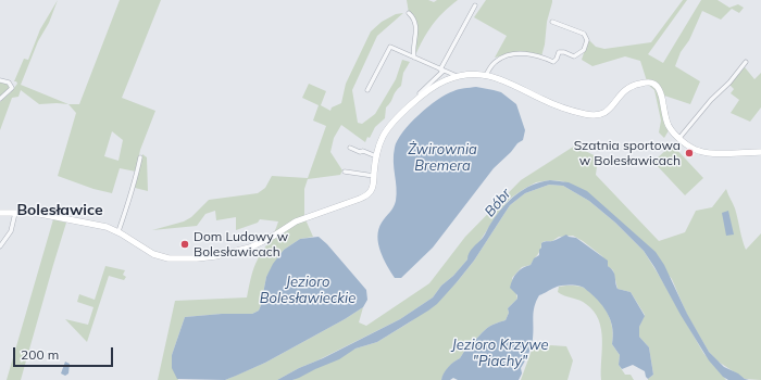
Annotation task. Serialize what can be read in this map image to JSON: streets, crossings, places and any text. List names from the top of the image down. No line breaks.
{"districts":["Bolesławice"],"water":["Żwirownia Bremera","Bóbr","Jezioro Bolesławieckie","Jezioro Krzywe \"Piachy\""],"places":["Szatnia sportowa w Bolesławicach","Dom Ludowy w Bolesławicach"],"scale_bar":"200 m"}
